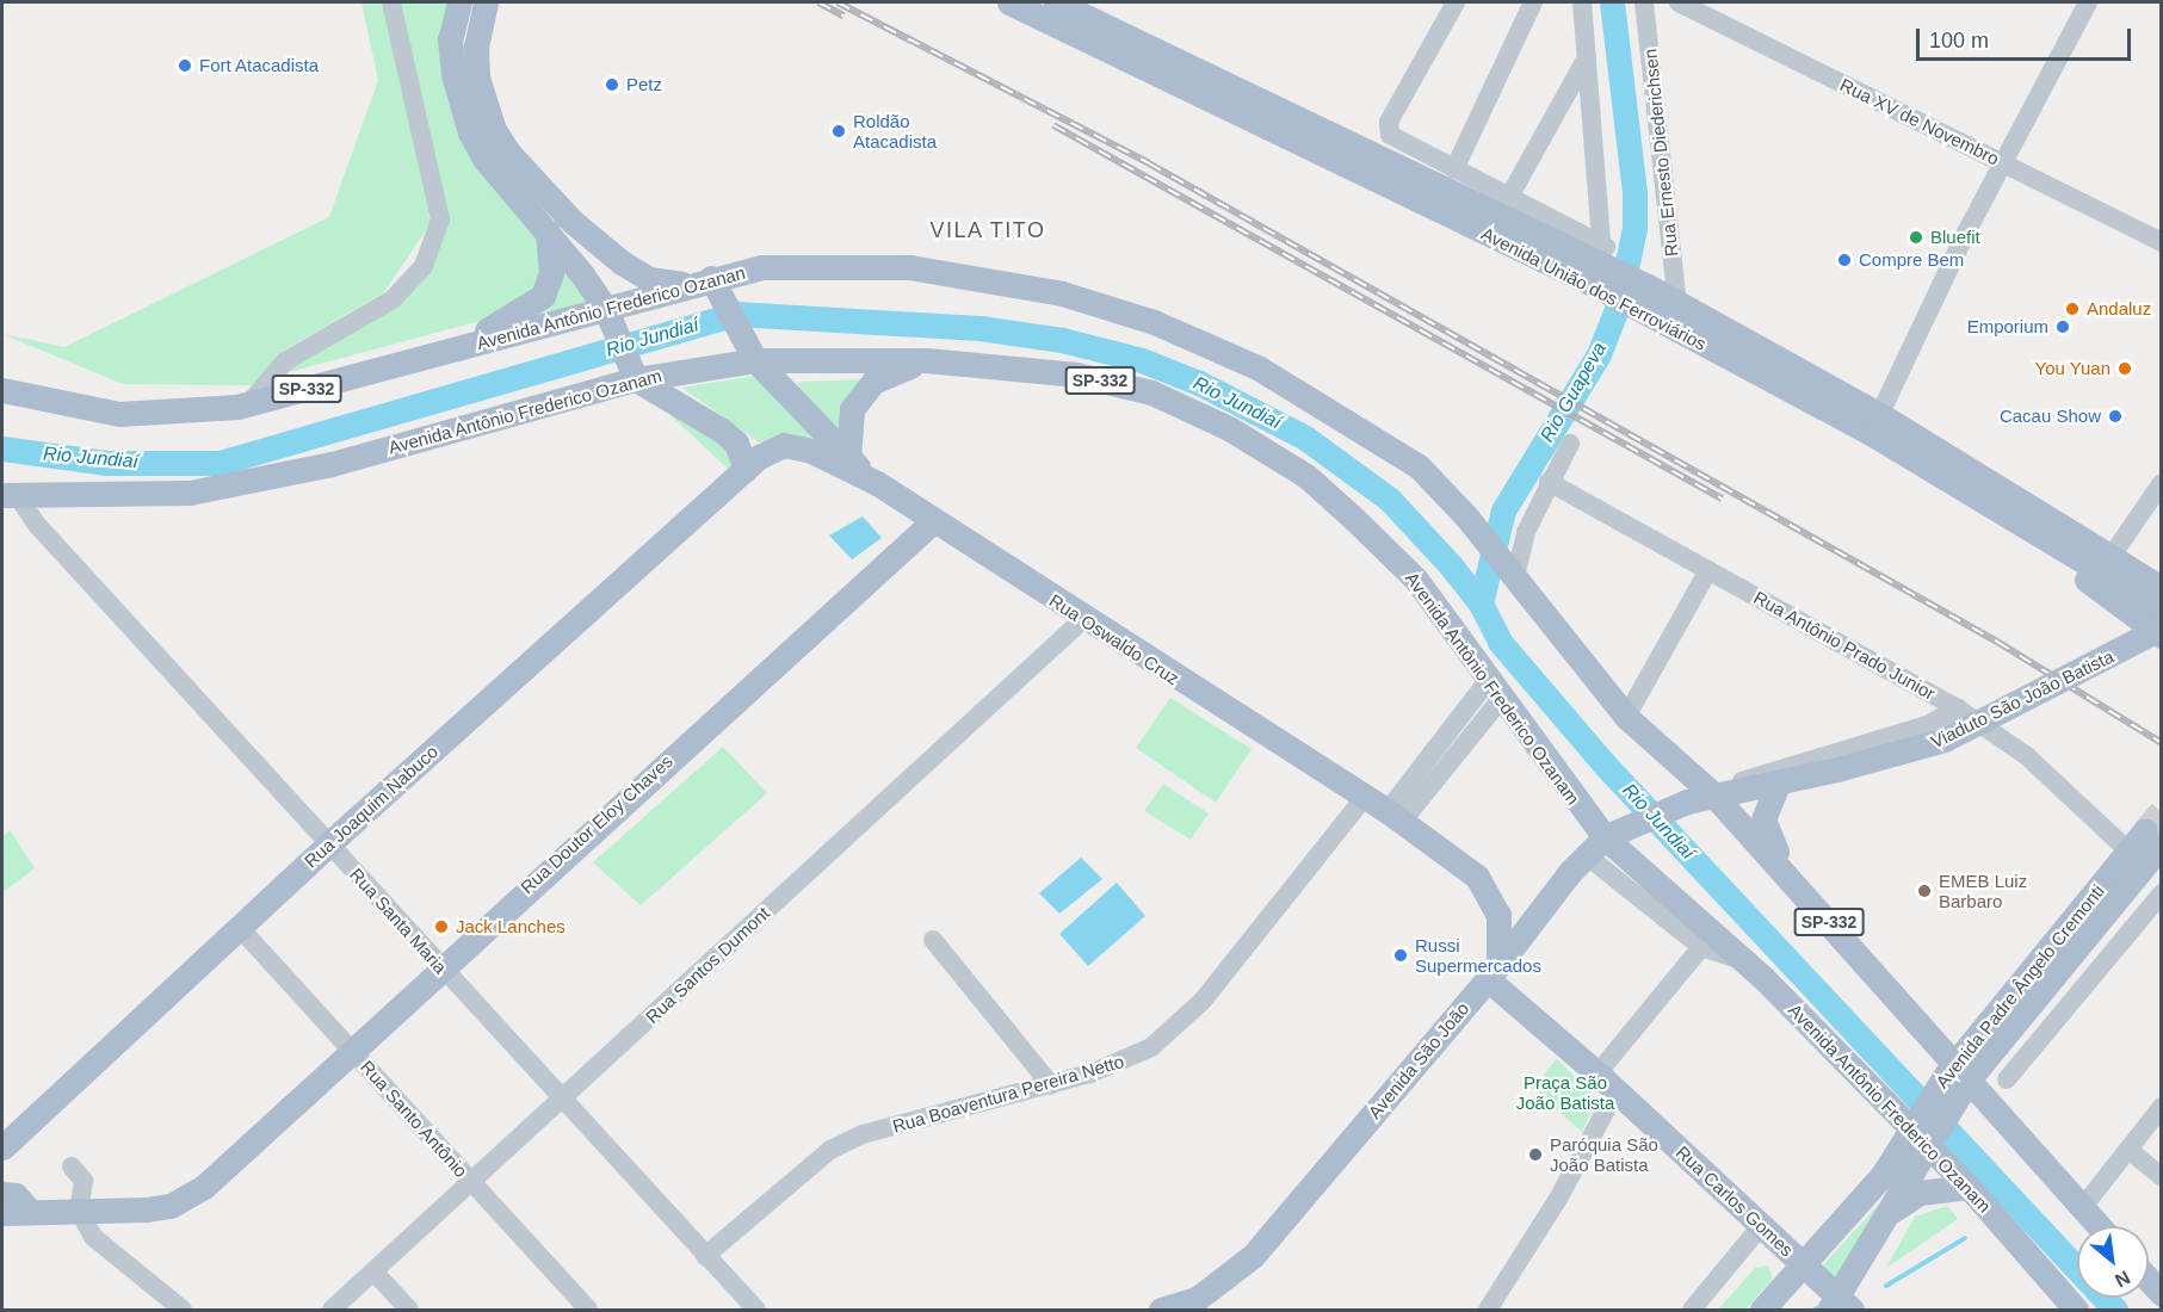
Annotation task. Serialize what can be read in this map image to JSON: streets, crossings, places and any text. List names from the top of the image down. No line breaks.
{"streets":{"main road":["Avenida União dos Ferroviários","Avenida Antônio Frederico Ozanan","SP-332","Avenida Antônio Frederico Ozanam","Rua Oswaldo Cruz","Viaduto São João Batista","Rua Joaquim Nabuco","Rua Doutor Eloy Chaves","Avenida Padre Ângelo Cremonti","Avenida São João","Rua Carlos Gomes"],"street":["Rua XV de Novembro","Rua Ernesto Diederichsen","Rua Antônio Prado Junior","Rua Santa Maria","Rua Santos Dumont","Rua Boaventura Pereira Netto","Rua Santo Antônio"]},"crossings":[["Rua Ernesto Diederichsen","Avenida União dos Ferroviários"],["Avenida Antônio Frederico Ozanan","SP-332"],["SP-332","Avenida Padre Ângelo Cremonti"],["SP-332","Avenida São João"],["Avenida Antônio Frederico Ozanam","Rua Santa Maria"],["Avenida Antônio Frederico Ozanam","Avenida Padre Ângelo Cremonti"],["Avenida Antônio Frederico Ozanam","Avenida São João"],["Rua Oswaldo Cruz","Rua Joaquim Nabuco"],["Rua Oswaldo Cruz","Rua Doutor Eloy Chaves"],["Rua Oswaldo Cruz","Rua Santos Dumont"],["Rua Oswaldo Cruz","Avenida São João"],["Rua Oswaldo Cruz","Rua Boaventura Pereira Netto"],["Rua Oswaldo Cruz","Rua Carlos Gomes"],["Rua Antônio Prado Junior","Avenida São João"],["Viaduto São João Batista","Avenida São João"],["Rua Joaquim Nabuco","Rua Santa Maria"],["Rua Joaquim Nabuco","Rua Santo Antônio"],["Rua Doutor Eloy Chaves","Rua Santa Maria"],["Rua Doutor Eloy Chaves","Rua Santo Antônio"],["Rua Santa Maria","Rua Santos Dumont"],["Rua Santa Maria","Rua Boaventura Pereira Netto"],["Rua Santos Dumont","Rua Santo Antônio"],["Avenida Padre Ângelo Cremonti","Rua Carlos Gomes"],["Avenida São João","Rua Carlos Gomes"]],"districts":["VILA TITO"],"water":["Rio Jundiaí","Rio Guapeva"],"parks":["Praça São João Batista"],"places":["Fort Atacadista","Petz","Roldão Atacadista","Bluefit","Compre Bem","Andaluz","Emporium","You Yuan","Cacau Show","EMEB Luiz Barbaro","Jack Lanches","Russi Supermercados","Paróquia São João Batista"],"scale_bar":"100 m","north":"bottom right"}
